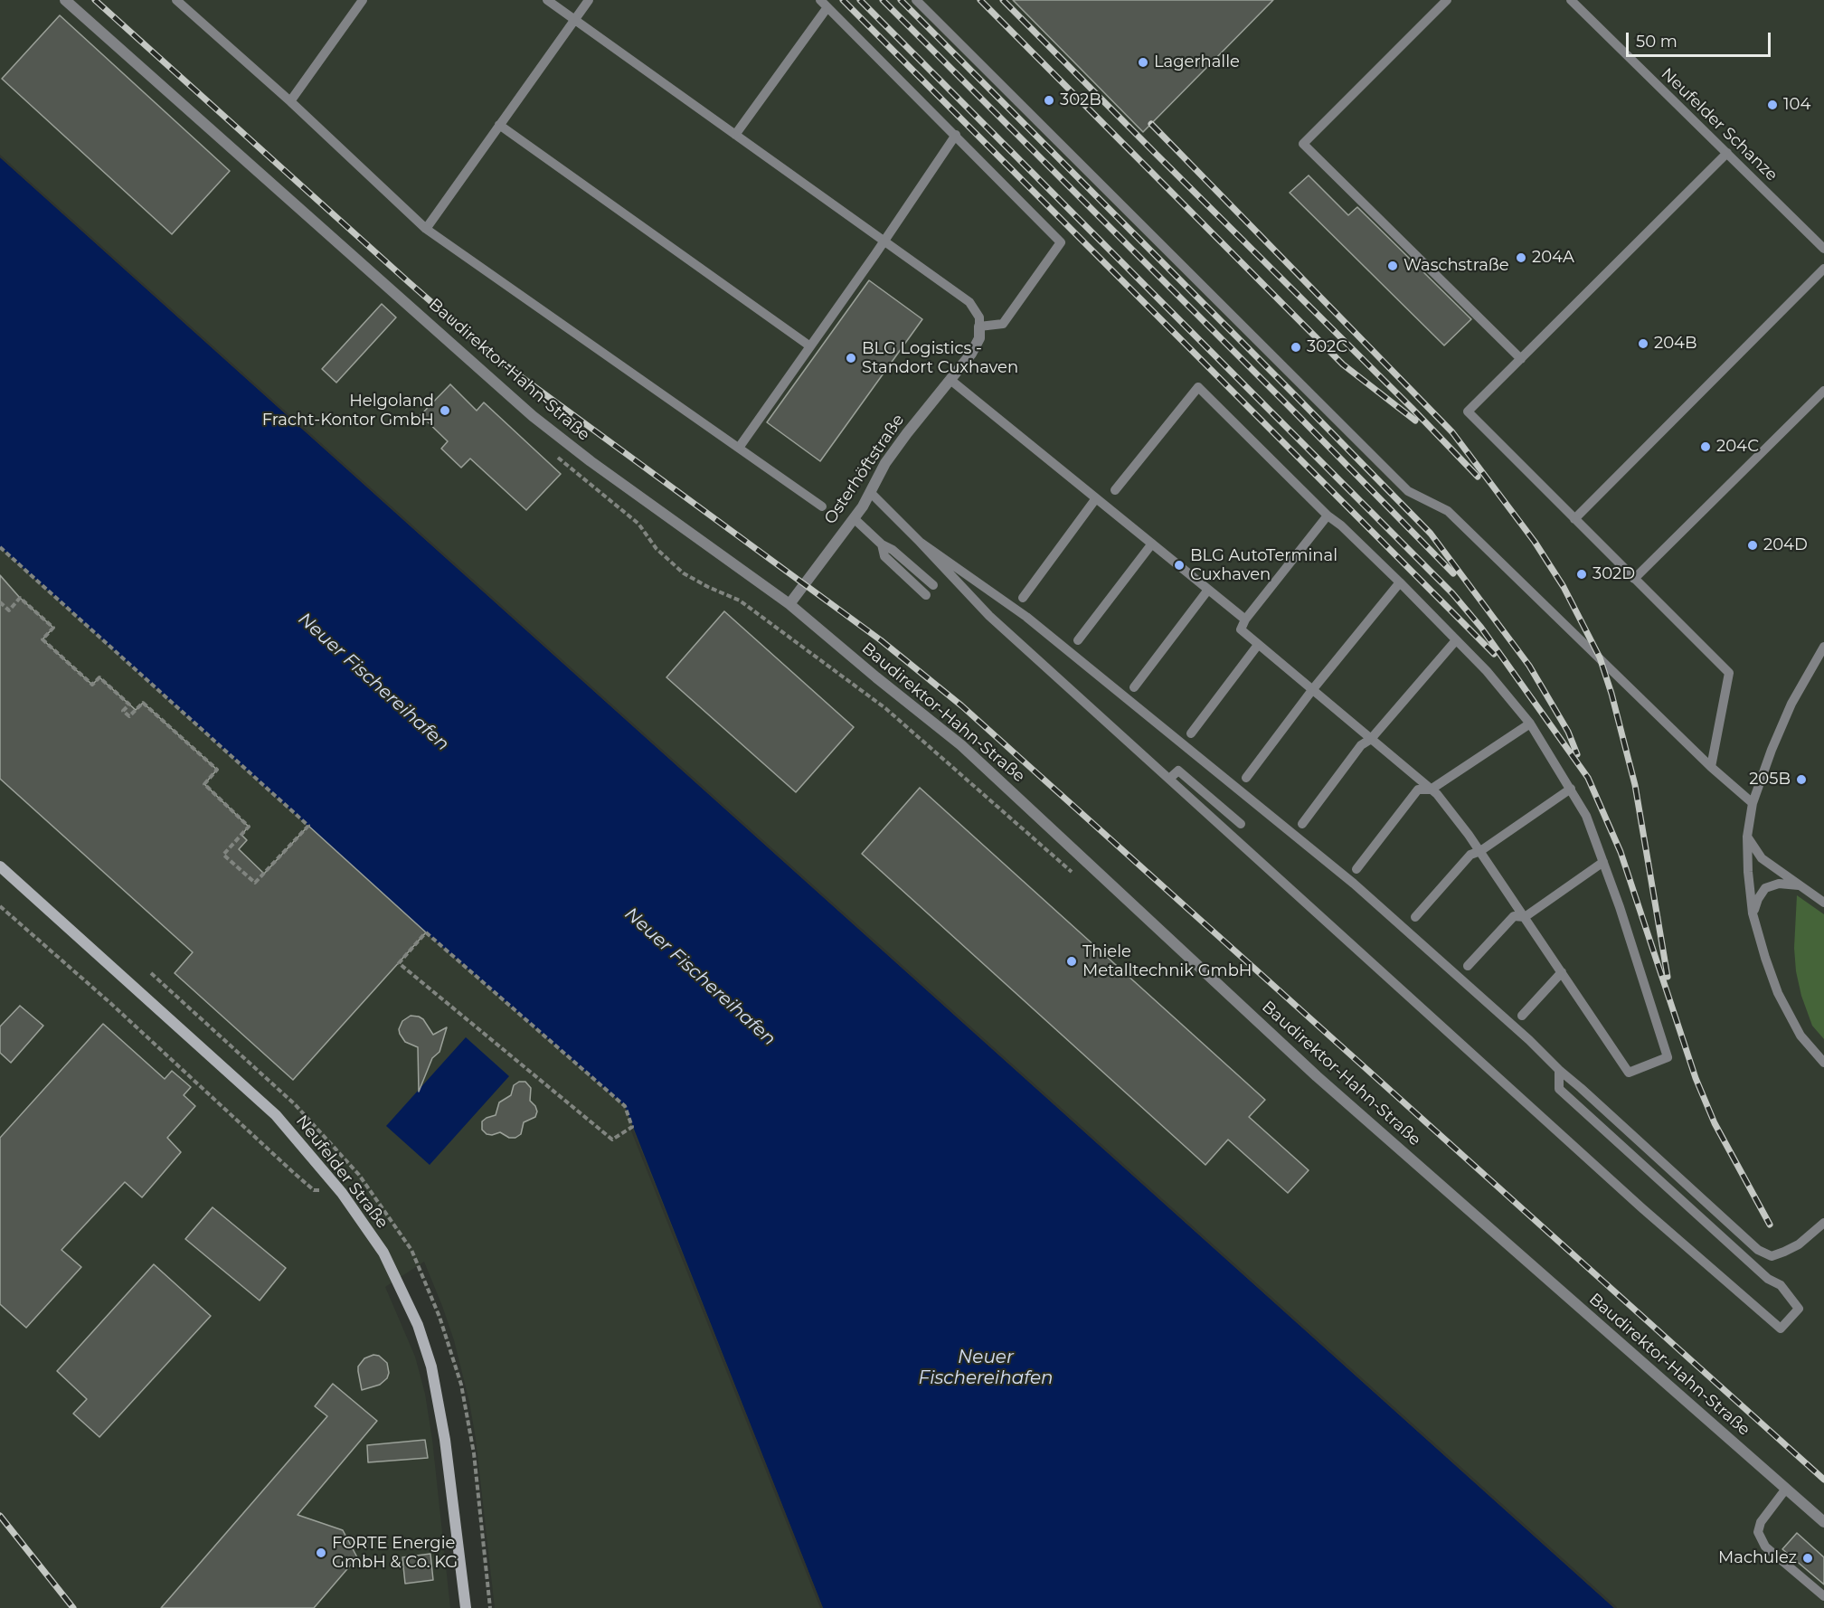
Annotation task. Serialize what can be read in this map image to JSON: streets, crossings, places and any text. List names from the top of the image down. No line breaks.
{"streets":{"street":["Baudirektor-Hahn-Straße","Osterhöftstraße","Neufelder Straße"],"lane":["Neufelder Schanze"]},"crossings":[["Baudirektor-Hahn-Straße","Osterhöftstraße"]],"water":["Neuer Fischereihafen"],"places":["Lagerhalle","302B","104","204A","Waschstraße","204B","302C","BLG Logistics - Standort Cuxhaven","Helgoland Fracht-Kontor GmbH","204C","204D","BLG AutoTerminal Cuxhaven","302D","205B","Thiele Metalltechnik GmbH","FORTE Energie GmbH & Co. KG","Machulez"],"scale_bar":"50 m"}
